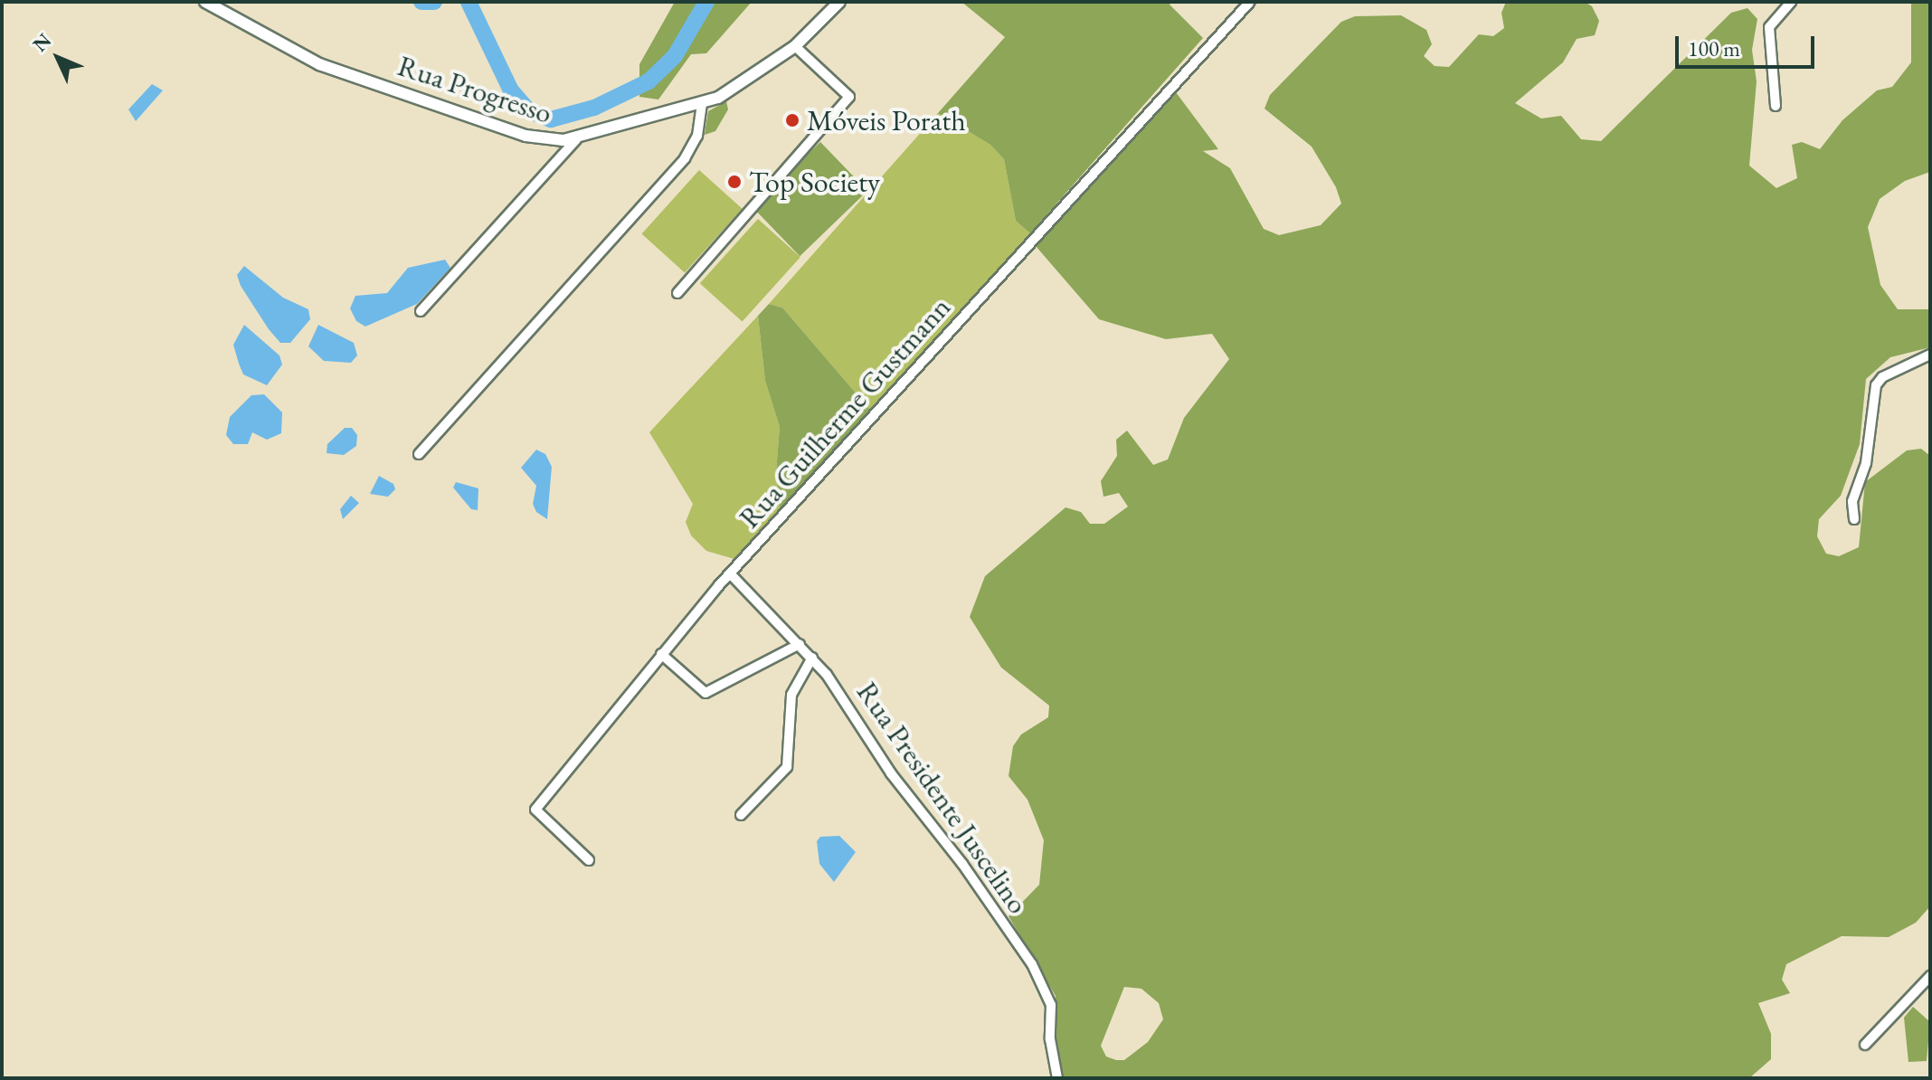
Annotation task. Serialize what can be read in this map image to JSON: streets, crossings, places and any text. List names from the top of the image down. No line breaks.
{"streets":{"street":["Rua Progresso","Rua Guilherme Gustmann","Rua Presidente Juscelino"]},"crossings":[["Rua Guilherme Gustmann","Rua Presidente Juscelino"]],"places":["Móveis Porath","Top Society"],"scale_bar":"100 m","north":"top left"}
